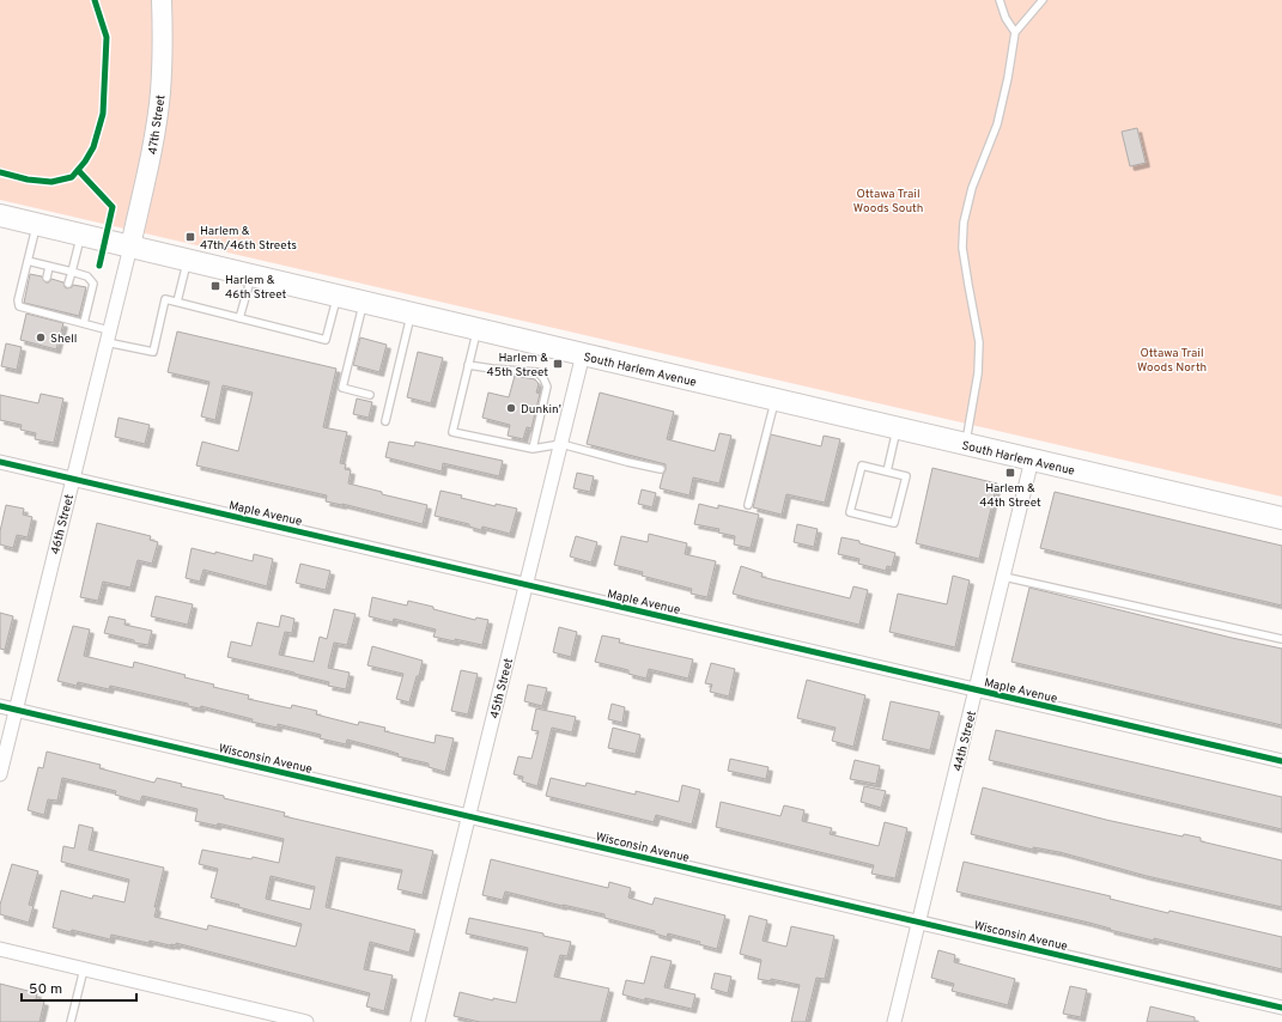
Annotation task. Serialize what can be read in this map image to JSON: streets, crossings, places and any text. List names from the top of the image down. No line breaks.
{"streets":{"main road":["47th Street","South Harlem Avenue"],"street":["Maple Avenue","46th Street","45th Street","44th Street","Wisconsin Avenue"]},"crossings":[["47th Street","South Harlem Avenue"],["47th Street","46th Street"],["South Harlem Avenue","46th Street"],["South Harlem Avenue","45th Street"],["South Harlem Avenue","44th Street"],["Maple Avenue","46th Street"],["Maple Avenue","45th Street"],["Maple Avenue","44th Street"],["46th Street","Wisconsin Avenue"],["45th Street","Wisconsin Avenue"],["44th Street","Wisconsin Avenue"]],"parks":["Ottawa Trail Woods South","Ottawa Trail Woods North"],"places":{"transit":["Harlem & 47th/46th Streets","Harlem & 46th Street","Harlem & 45th Street","Harlem & 44th Street"],"other":["Shell","Dunkin'"]},"scale_bar":"50 m"}
